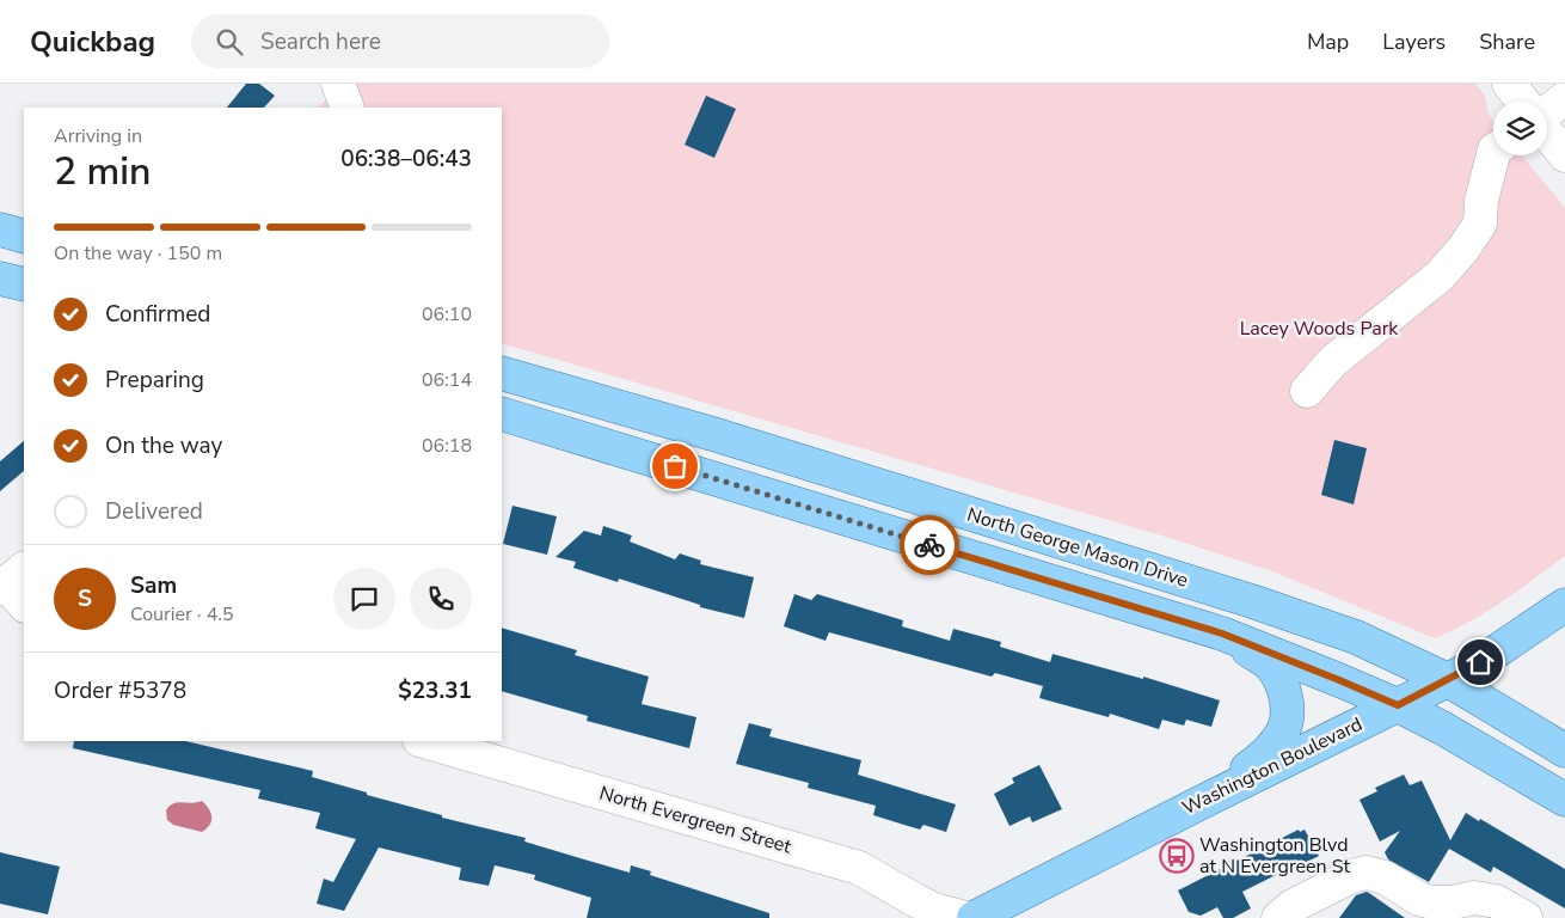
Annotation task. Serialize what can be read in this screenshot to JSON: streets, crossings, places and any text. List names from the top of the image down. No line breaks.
{"streets":{"main road":["North George Mason Drive","Washington Boulevard"],"street":["North Evergreen Street"]},"crossings":[["North George Mason Drive","Washington Boulevard"]],"parks":["Lacey Woods Park"],"places":{"bus stop":["Washington Blvd at N Evergreen St"]},"page":{"header":"Quickbag","search":"Search here","nav":["Map","Layers","Share"],"heading":["2 min","Arriving in","06:38–06:43"],"panel":["Sam","Courier · 4.5","Order #5378","$23.31"],"bar":"On the way · 150 m","list":[["Confirmed","06:10"],["Preparing","06:14"],["On the way","06:18"],"Delivered"],"round":"S"}}
